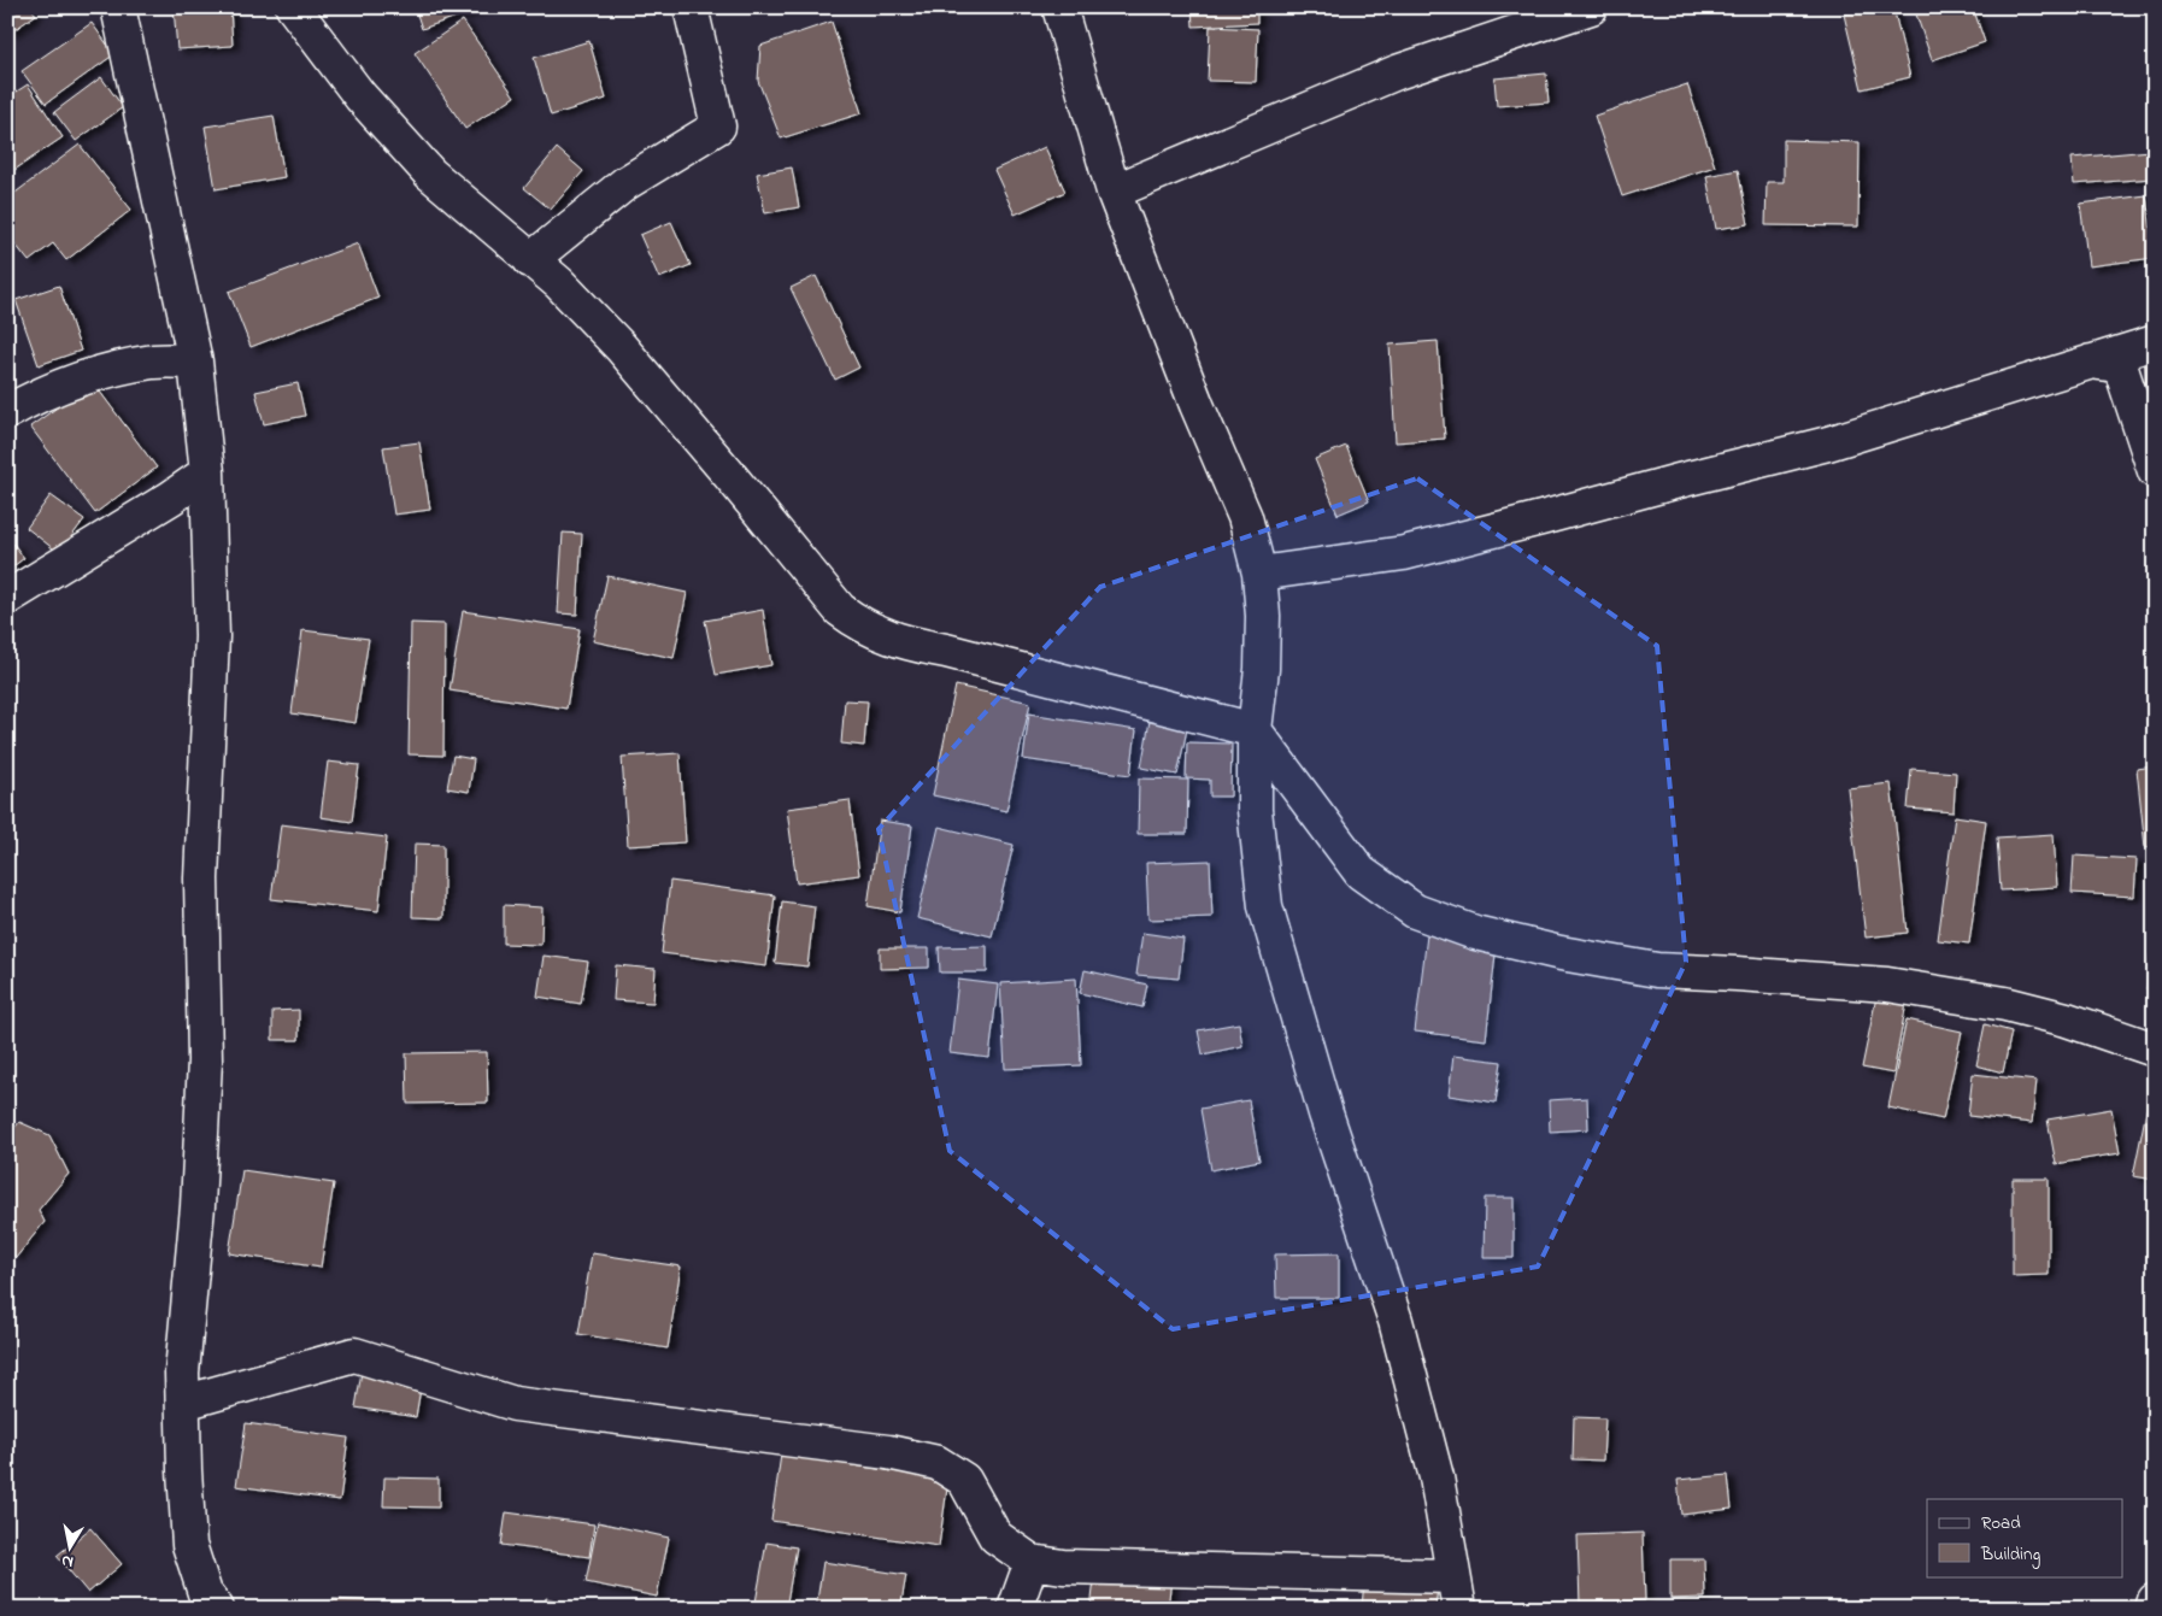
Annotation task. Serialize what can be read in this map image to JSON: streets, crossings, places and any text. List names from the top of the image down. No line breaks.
{"legend":["Road","Building"],"north":"bottom"}
